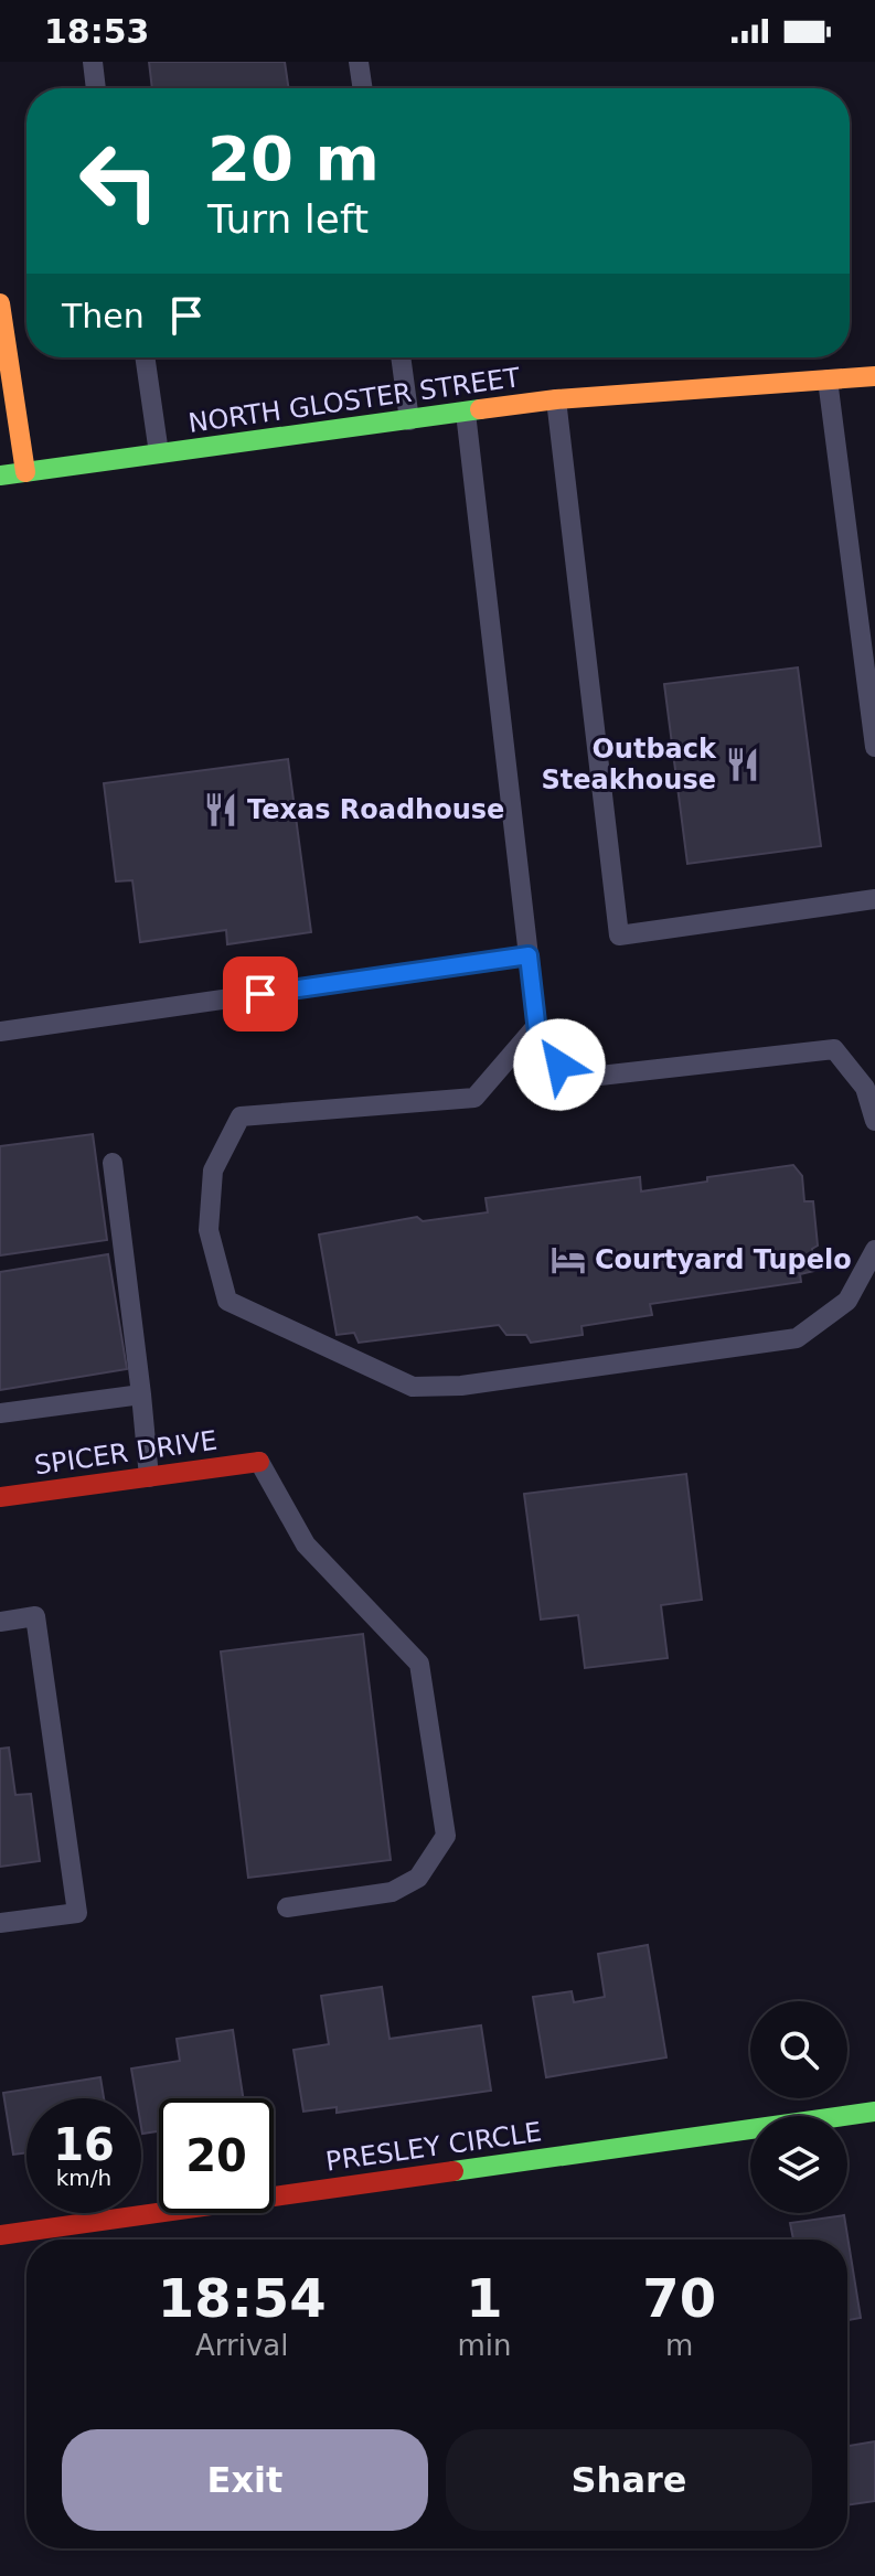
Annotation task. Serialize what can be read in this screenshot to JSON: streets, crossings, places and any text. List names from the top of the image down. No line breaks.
{"streets":{"street":["NORTH GLOSTER STREET","SPICER DRIVE","PRESLEY CIRCLE"]},"places":{"restaurant":["Outback Steakhouse","Texas Roadhouse"],"hotel":["Courtyard Tupelo"]},"page":{"status":"18:53","turn":["20 m","Turn left"],"then":"Then","speed":"16 km/h","limit":"20","eta":["18:54","Arrival","1","min","70","m"],"buttons":["Exit","Share"]}}
